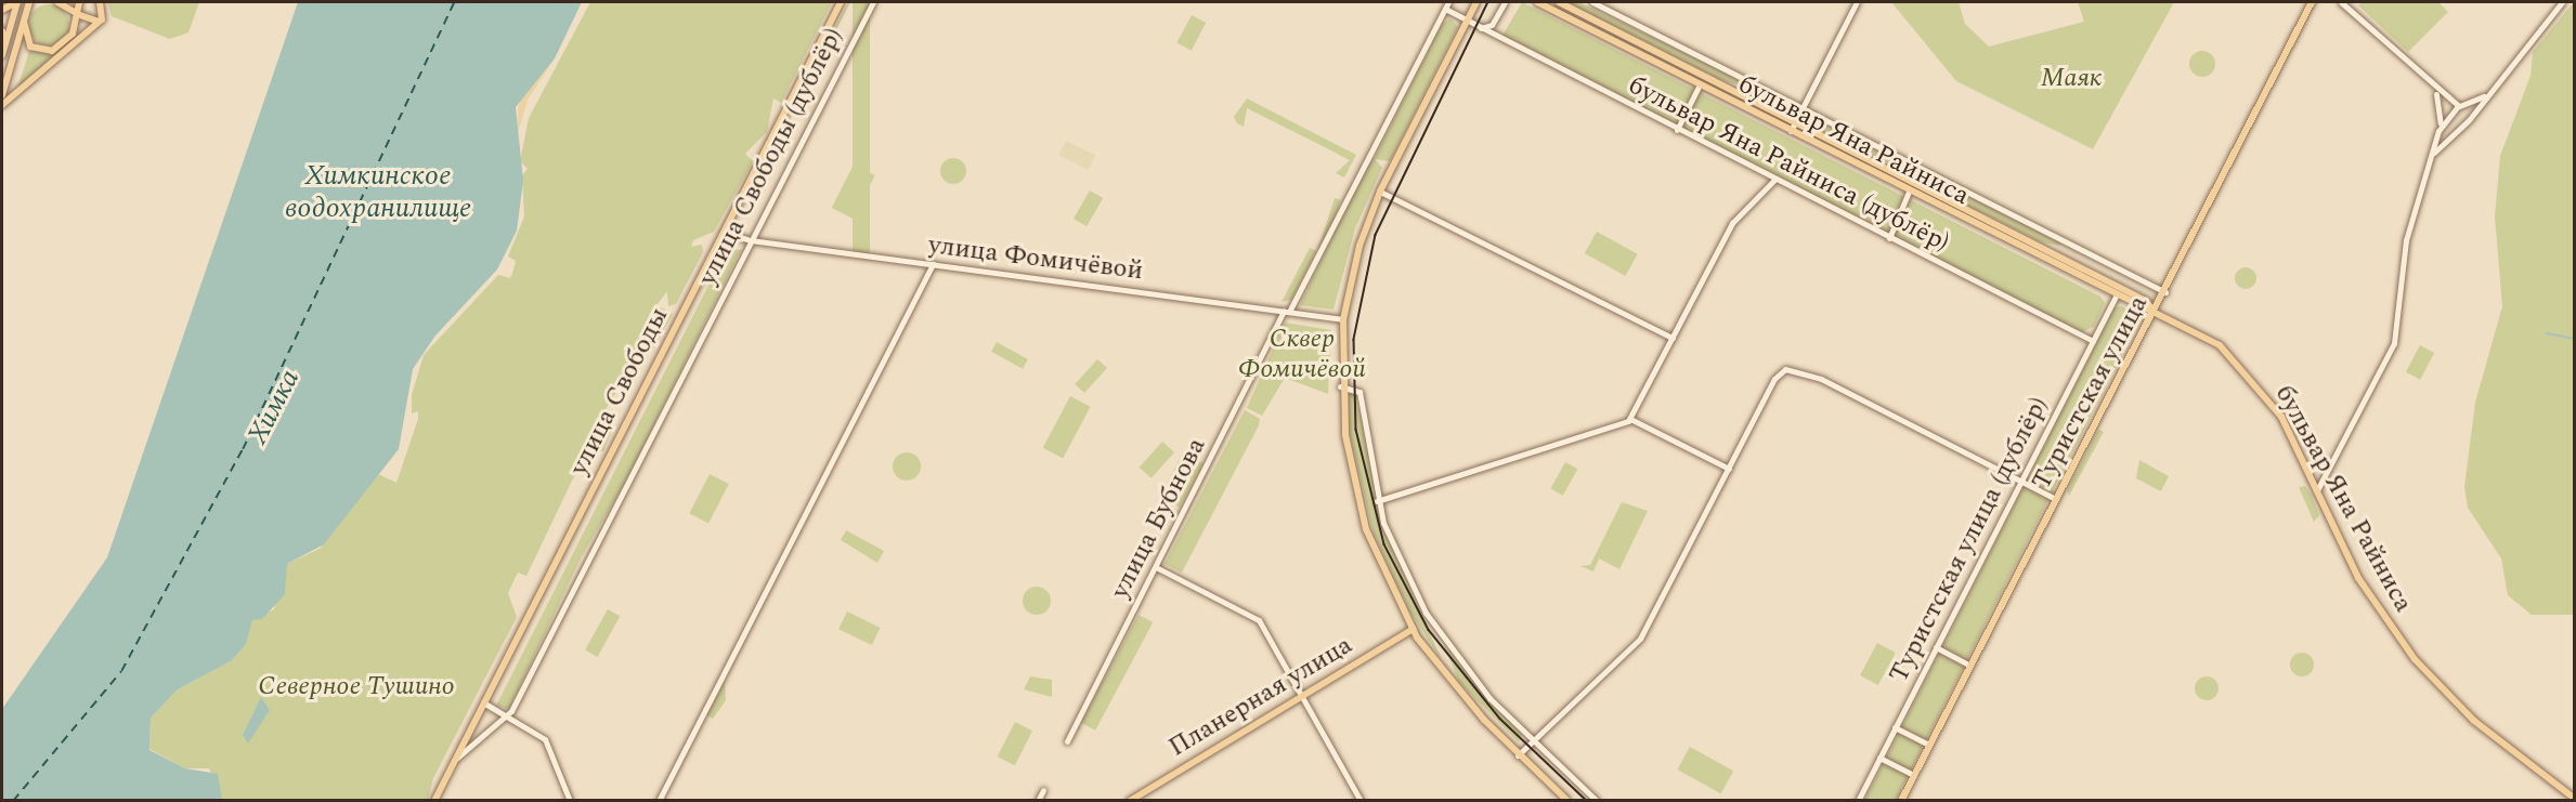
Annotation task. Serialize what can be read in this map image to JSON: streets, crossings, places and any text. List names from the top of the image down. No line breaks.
{"streets":{"main road":["бульвар Яна Райниса","улица Свободы","Туристская улица","Планерная улица"],"street":["улица Свободы (дублёр)","бульвар Яна Райниса (дублёр)","улица Фомичёвой","улица Бубнова","Туристская улица (дублёр)"]},"crossings":[["бульвар Яна Райниса","Туристская улица"],["бульвар Яна Райниса","Туристская улица (дублёр)"],["улица Свободы (дублёр)","улица Фомичёвой"],["улица Свободы (дублёр)","улица Свободы"],["бульвар Яна Райниса (дублёр)","улица Бубнова"],["бульвар Яна Райниса (дублёр)","Туристская улица (дублёр)"],["улица Фомичёвой","улица Свободы"],["улица Фомичёвой","улица Бубнова"]],"water":["Химкинское водохранилище","Химка"],"parks":["Маяк","Сквер Фомичёвой","Северное Тушино"]}
